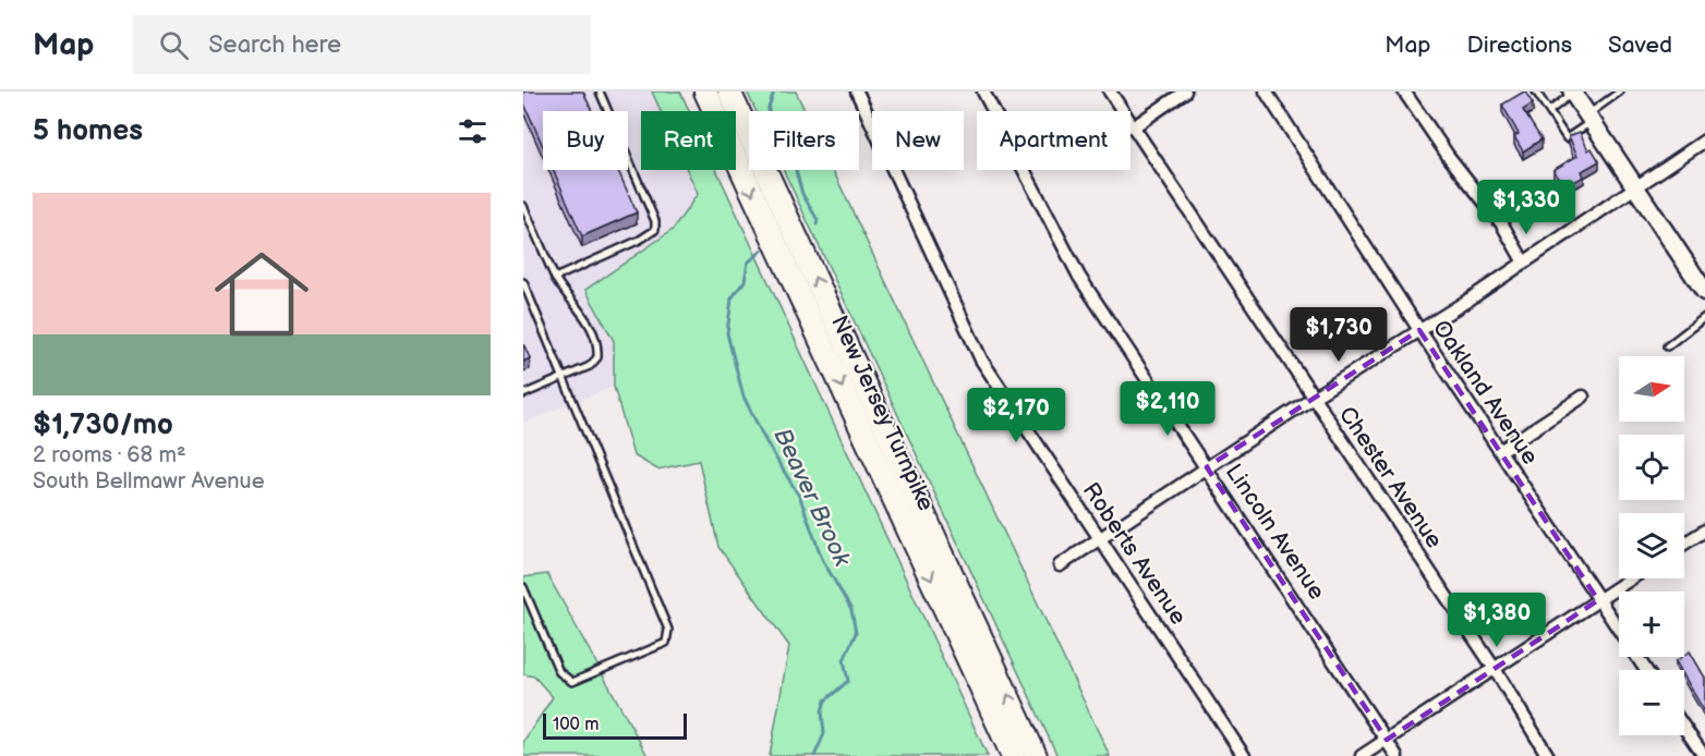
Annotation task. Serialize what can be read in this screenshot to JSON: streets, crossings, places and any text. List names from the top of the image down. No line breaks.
{"streets":{"highway":["New Jersey Turnpike"],"street":["Oakland Avenue","Chester Avenue","Lincoln Avenue","Roberts Avenue"]},"water":["Beaver Brook"],"scale_bar":"100 m","north":"right","page":{"header":"Map","search":"Search here","nav":["Map","Directions","Saved"],"heading":"5 homes","chip":["Buy","Rent","Filters","New","Apartment"],"list":[{"name":"$1,730/mo","note":"2 rooms · 68 m² · South Bellmawr Avenue"}],"price":["$1,330","$1,730","$2,110","$2,170","$1,380"],"map_buttons":["+","−"],"scale":"100 m"}}
